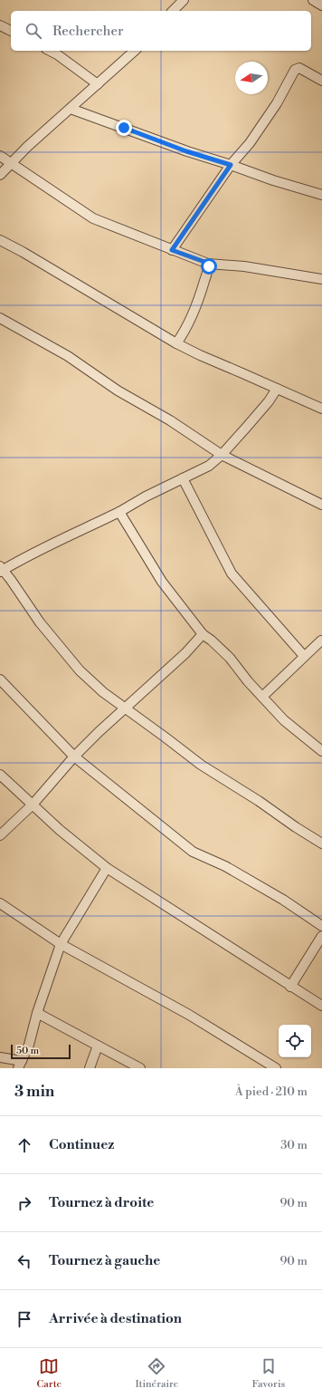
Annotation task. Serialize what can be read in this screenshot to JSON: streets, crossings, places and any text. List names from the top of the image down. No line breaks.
{"scale_bar":"50 m","north":"left","page":{"search":"Rechercher","scale":"50 m","heading":["3 min","À pied · 210 m"],"list":[["Continuez","30 m"],["Tournez à droite","90 m"],["Tournez à gauche","90 m"],"Arrivée à destination"],"nav":["Carte","Itinéraire","Favoris"]}}
